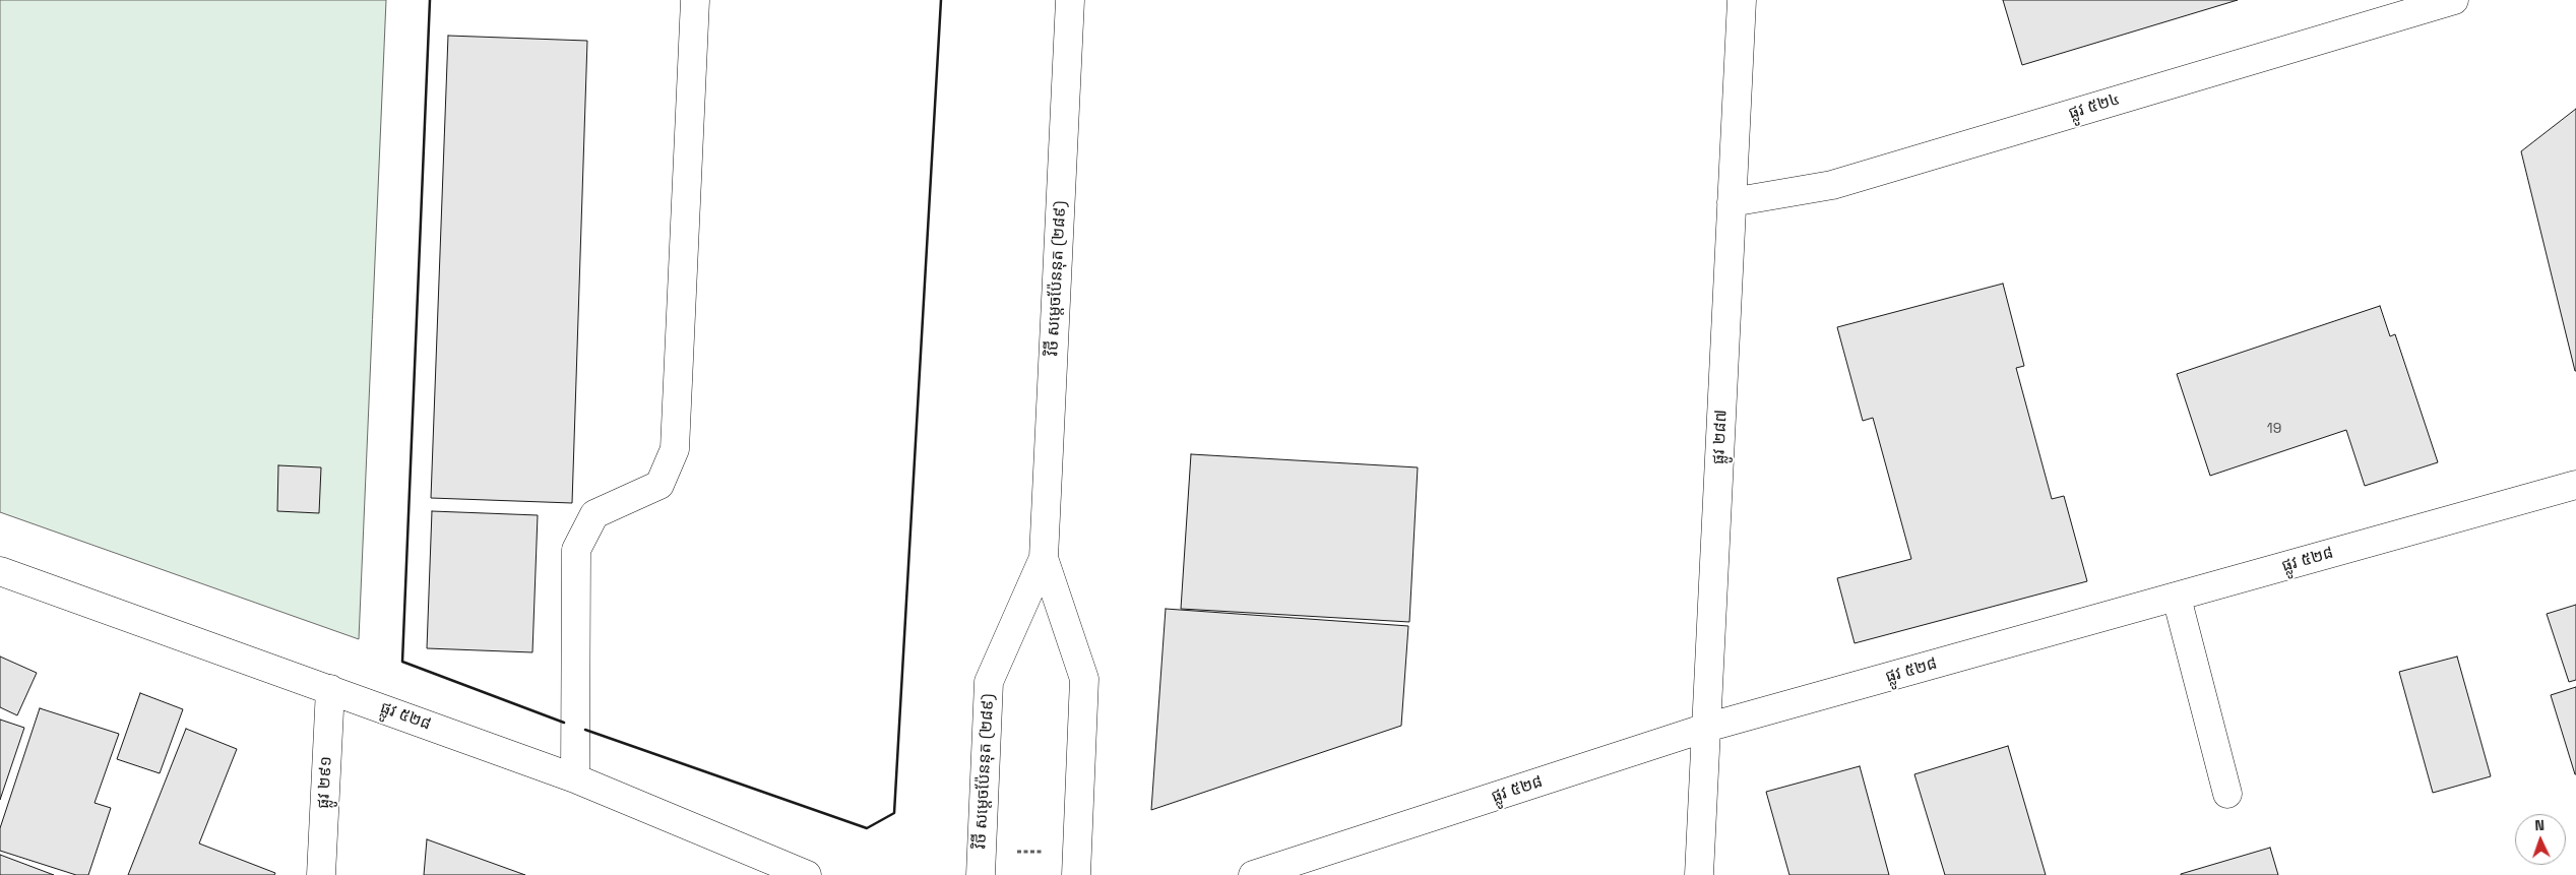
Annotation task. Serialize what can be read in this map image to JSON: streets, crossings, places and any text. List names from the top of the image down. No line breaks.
{"streets":{"street":["ផ្លូវ ៥២៤","វិថី សម្តេចប៉ែននុត (២៨៩)","ផ្លូវ ២៨៧","ផ្លូវ ៥២៨","ផ្លូវ ២៩១"]},"crossings":[["ផ្លូវ ៥២៤","ផ្លូវ ២៨៧"],["ផ្លូវ ២៨៧","ផ្លូវ ៥២៨"],["ផ្លូវ ៥២៨","ផ្លូវ ២៩១"]],"house_numbers":["19"],"north":"top"}
